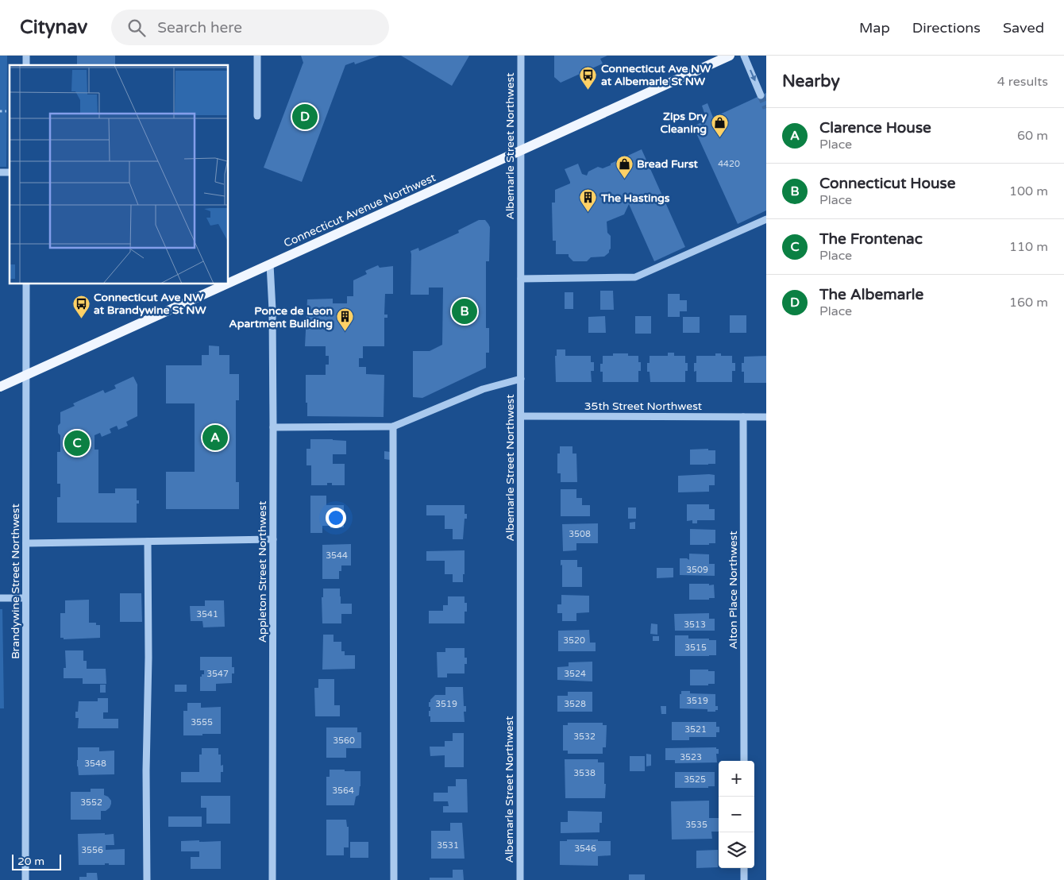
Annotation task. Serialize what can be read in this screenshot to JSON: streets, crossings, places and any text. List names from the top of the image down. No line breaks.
{"streets":{"main road":["Connecticut Avenue Northwest"],"street":["Albemarle Street Northwest","35th Street Northwest","Appleton Street Northwest","Brandywine Street Northwest","Alton Place Northwest"]},"crossings":[["Albemarle Street Northwest","Connecticut Avenue Northwest"],["Albemarle Street Northwest","35th Street Northwest"],["Connecticut Avenue Northwest","Appleton Street Northwest"],["Connecticut Avenue Northwest","Brandywine Street Northwest"],["35th Street Northwest","Alton Place Northwest"]],"places":{"bus stop":["Connecticut Ave NW at Albemarle St NW","Connecticut Ave NW at Brandywine St NW"],"shop":["Zips Dry Cleaning","Bread Furst"],"building":["The Hastings","Ponce de Leon Apartment Building"]},"house_numbers":["4420","3508","3544","3509","3541","3513","3520","3515","3547","3524","3519","3519","3528","3555","3521","3532","3560","3523","3548","3538","3525","3564","3552","3535","3531","3546","3556"],"scale_bar":"20 m","page":{"header":"Citynav","search":"Search here","nav":["Map","Directions","Saved"],"heading":["Nearby","4 results"],"pins":["D","B","A","C"],"list":[{"mark":"A","name":"Clarence House","note":"Place","value":"60 m"},{"mark":"B","name":"Connecticut House","note":"Place","value":"100 m"},{"mark":"C","name":"The Frontenac","note":"Place","value":"110 m"},{"mark":"D","name":"The Albemarle","note":"Place","value":"160 m"}],"map_buttons":["+","−"],"scale":"20 m"}}
